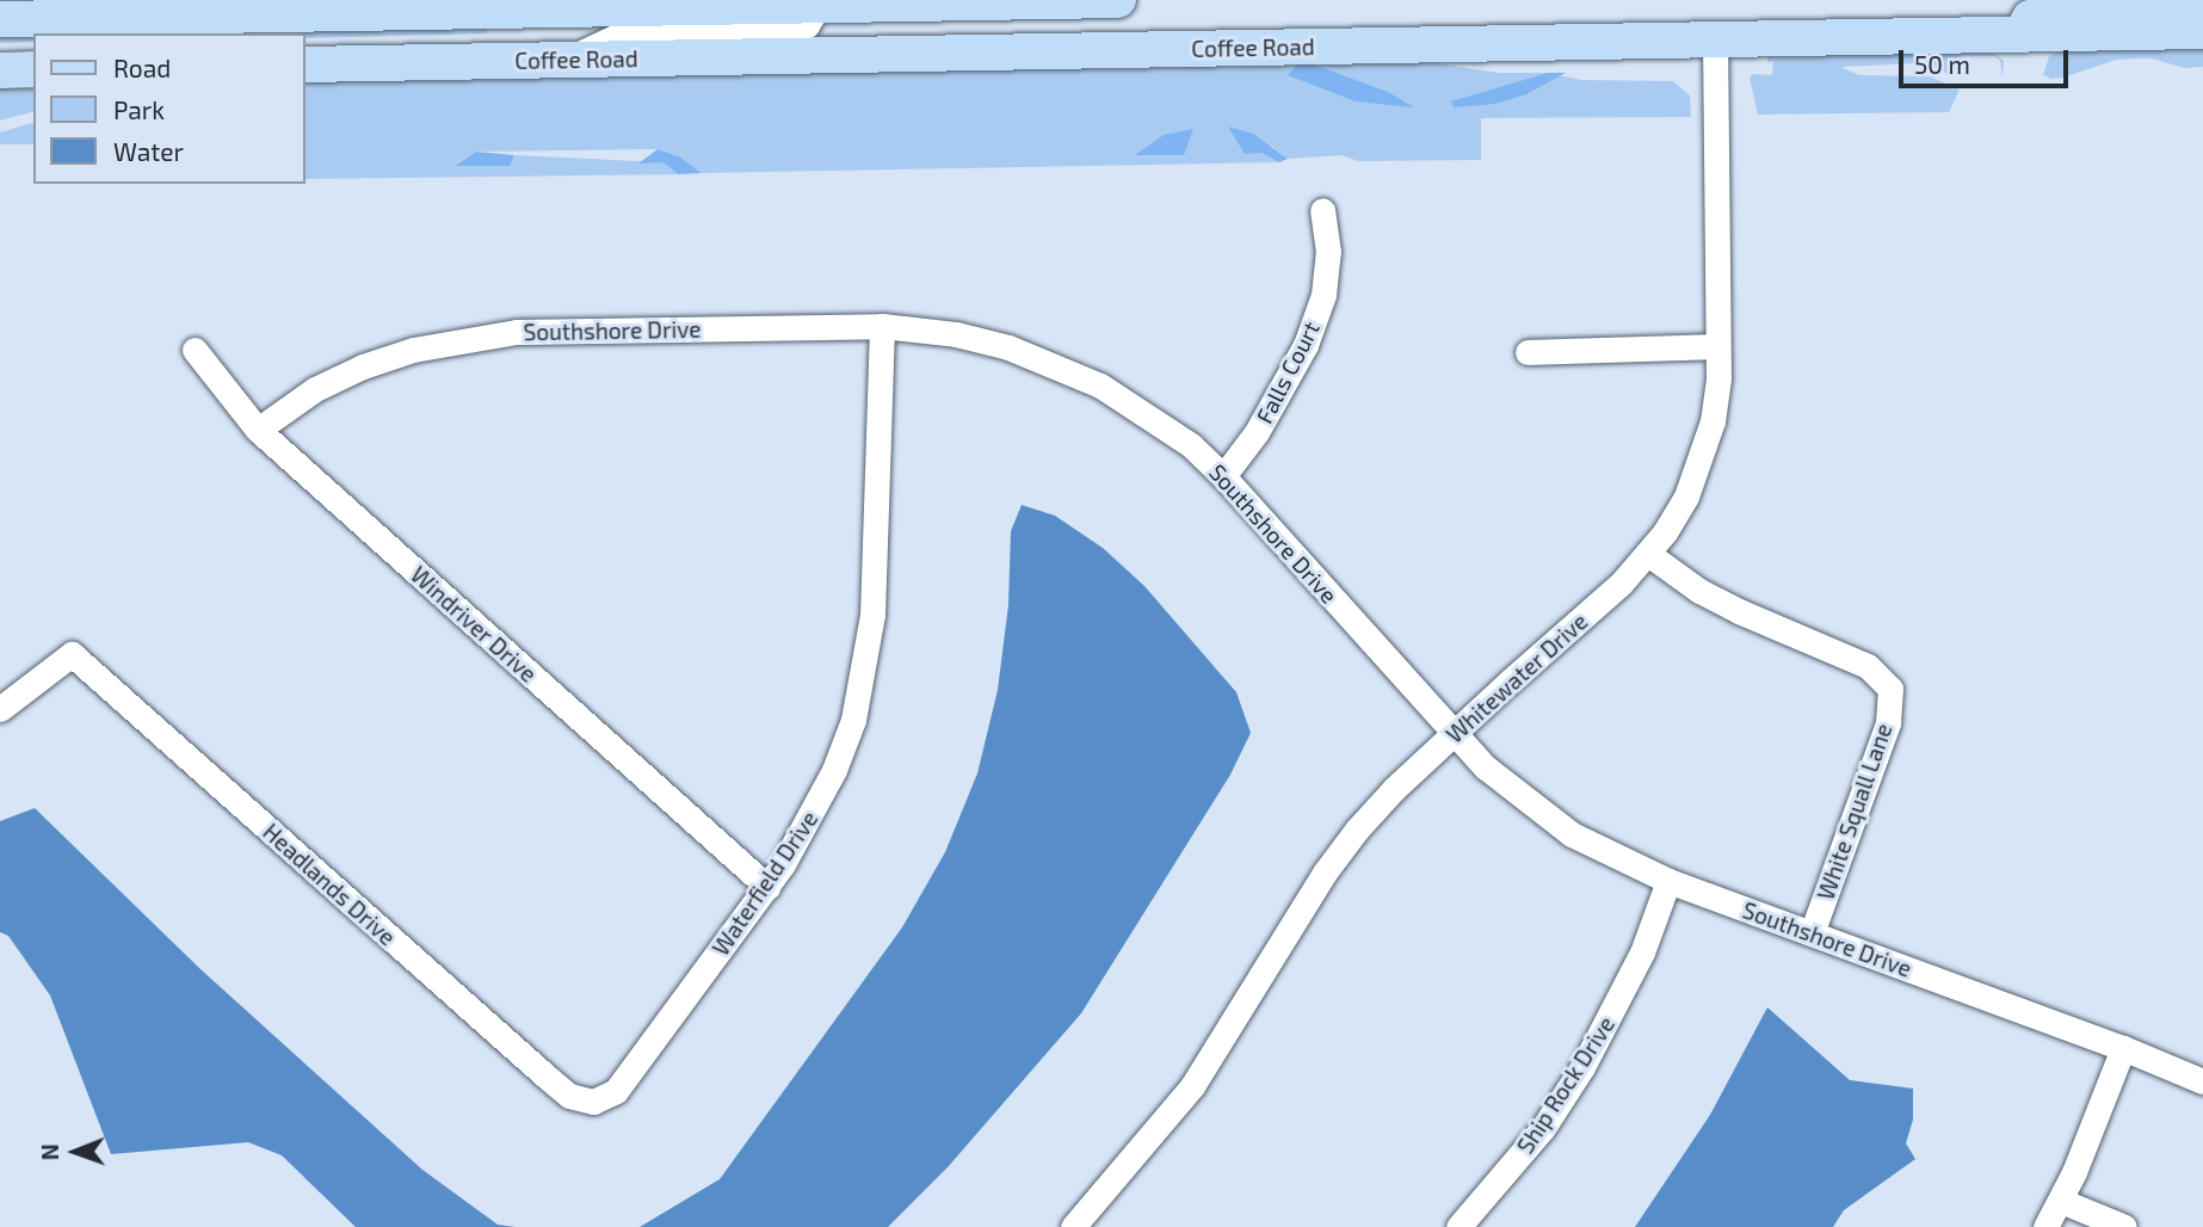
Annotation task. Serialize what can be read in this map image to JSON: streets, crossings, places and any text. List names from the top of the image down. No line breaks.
{"streets":{"main road":["Coffee Road"],"street":["Southshore Drive","Falls Court","Windriver Drive","Whitewater Drive","White Squall Lane","Waterfield Drive","Headlands Drive","Ship Rock Drive"]},"crossings":[["Coffee Road","Whitewater Drive"],["Southshore Drive","Falls Court"],["Southshore Drive","Windriver Drive"],["Southshore Drive","Whitewater Drive"],["Southshore Drive","White Squall Lane"],["Southshore Drive","Waterfield Drive"],["Southshore Drive","Ship Rock Drive"],["Windriver Drive","Waterfield Drive"],["Whitewater Drive","White Squall Lane"],["Waterfield Drive","Headlands Drive"]],"legend":["Road","Park","Water"],"scale_bar":"50 m","north":"left"}
